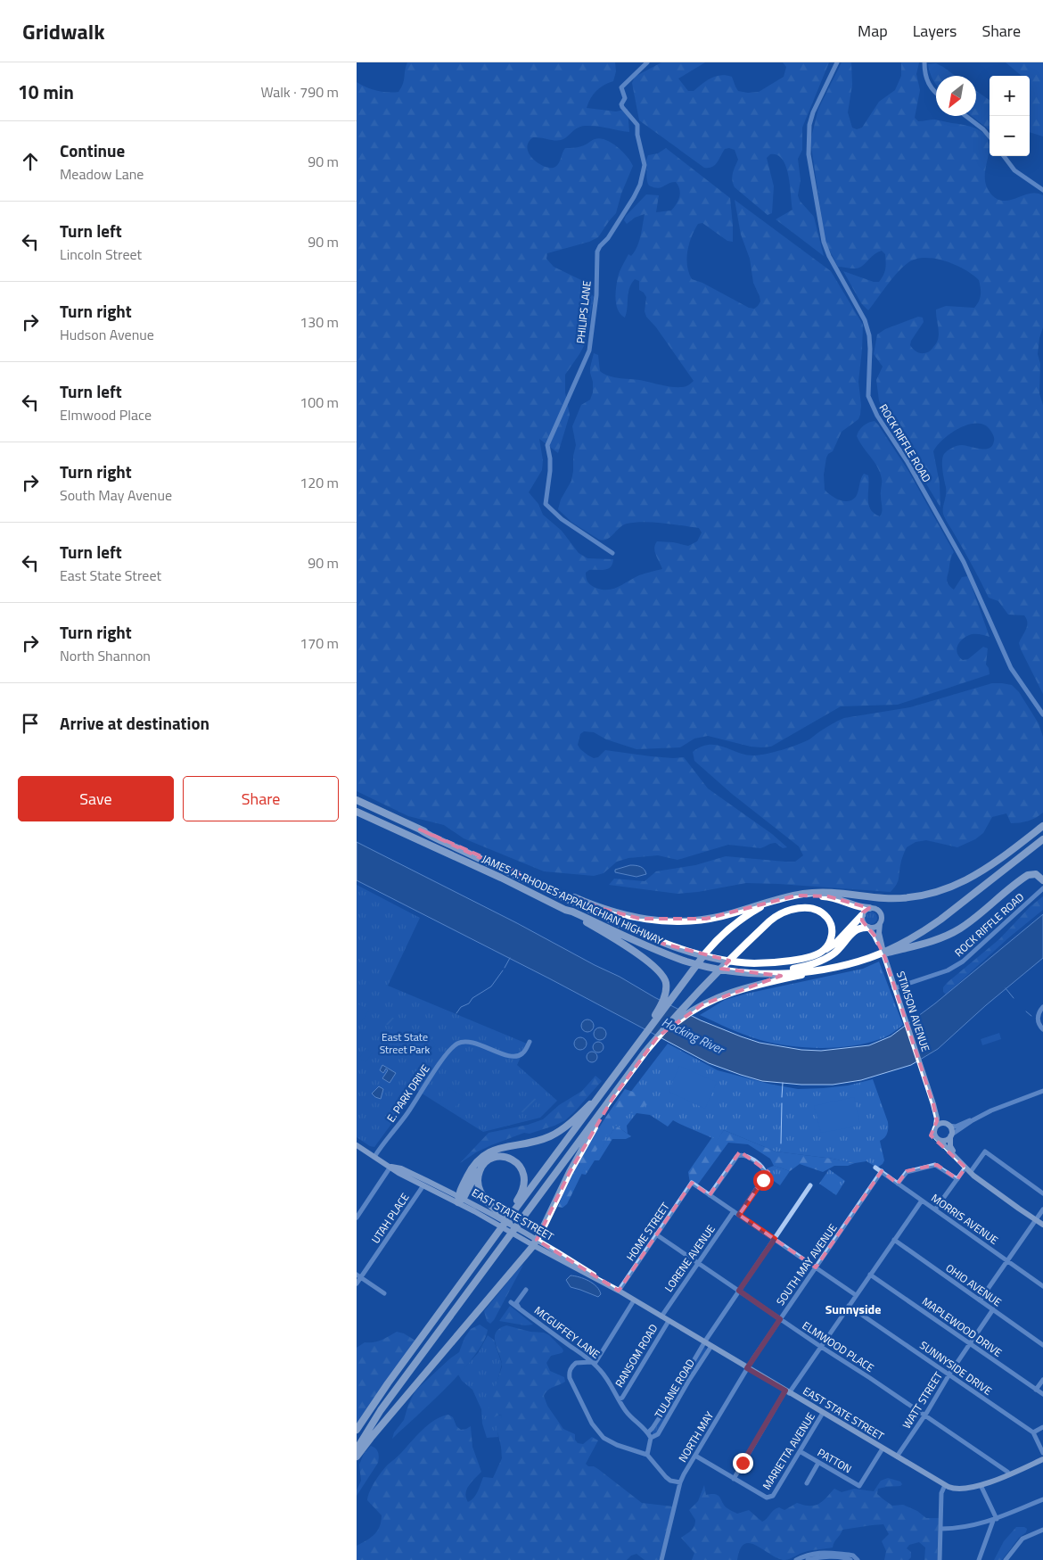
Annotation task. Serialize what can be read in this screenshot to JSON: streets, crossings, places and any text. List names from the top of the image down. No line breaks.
{"streets":{"highway":["JAMES A. RHODES APPALACHIAN HIGHWAY"],"main road":["STIMSON AVENUE","EAST STATE STREET"],"street":["PHILIPS LANE","ROCK RIFFLE ROAD","E. PARK DRIVE","UTAH PLACE","MORRIS AVENUE","HOME STREET","LORENE AVENUE","SOUTH MAY AVENUE","OHIO AVENUE","MAPLEWOOD DRIVE","MCGUFFEY LANE","ELMWOOD PLACE","RANSOM ROAD","SUNNYSIDE DRIVE","TULANE ROAD","WATT STREET","NORTH MAY","MARIETTA AVENUE","PATTON"]},"crossings":[["ROCK RIFFLE ROAD","STIMSON AVENUE"],["E. PARK DRIVE","EAST STATE STREET"],["EAST STATE STREET","UTAH PLACE"],["EAST STATE STREET","HOME STREET"],["EAST STATE STREET","LORENE AVENUE"],["EAST STATE STREET","SOUTH MAY AVENUE"],["EAST STATE STREET","ELMWOOD PLACE"],["EAST STATE STREET","RANSOM ROAD"],["EAST STATE STREET","TULANE ROAD"],["EAST STATE STREET","WATT STREET"],["EAST STATE STREET","NORTH MAY"],["EAST STATE STREET","MARIETTA AVENUE"],["EAST STATE STREET","PATTON"],["MORRIS AVENUE","SOUTH MAY AVENUE"],["HOME STREET","ELMWOOD PLACE"],["LORENE AVENUE","ELMWOOD PLACE"],["SOUTH MAY AVENUE","ELMWOOD PLACE"],["SOUTH MAY AVENUE","NORTH MAY"],["OHIO AVENUE","WATT STREET"],["MAPLEWOOD DRIVE","WATT STREET"],["MCGUFFEY LANE","RANSOM ROAD"],["MCGUFFEY LANE","TULANE ROAD"],["ELMWOOD PLACE","TULANE ROAD"],["ELMWOOD PLACE","WATT STREET"],["SUNNYSIDE DRIVE","WATT STREET"],["MARIETTA AVENUE","PATTON"]],"districts":["Sunnyside"],"water":["Hocking River"],"parks":["East State Street Park"],"north":"bottom left","page":{"header":"Gridwalk","nav":["Map","Layers","Share"],"heading":["10 min","Walk · 790 m"],"map_buttons":["+","−"],"list":[["Continue","Meadow Lane","90 m"],["Turn left","Lincoln Street","90 m"],["Turn right","Hudson Avenue","130 m"],["Turn left","Elmwood Place","100 m"],["Turn right","South May Avenue","120 m"],["Turn left","East State Street","90 m"],["Turn right","North Shannon","170 m"],"Arrive at destination"],"buttons":["Save","Share"]}}
